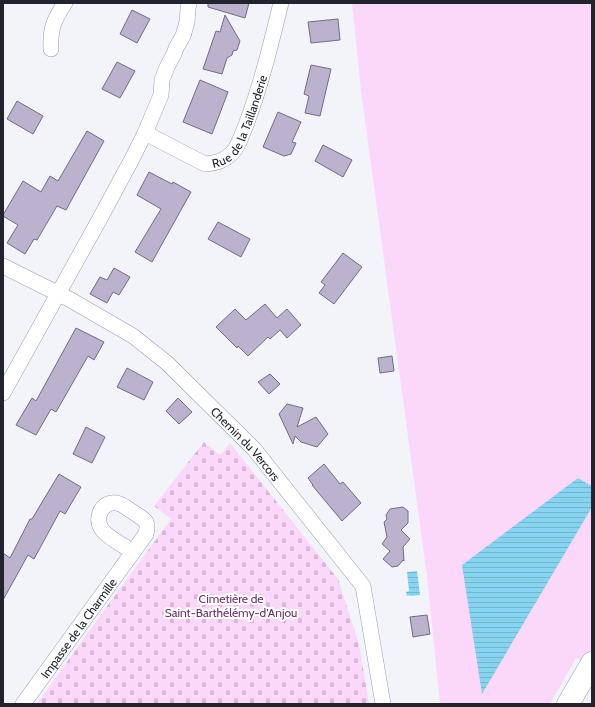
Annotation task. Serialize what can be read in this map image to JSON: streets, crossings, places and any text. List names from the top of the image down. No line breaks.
{"streets":{"street":["Rue de la Taillanderie","Chemin du Vercors","Impasse de la Charmille"]},"parks":["Cimetière de Saint-Barthélémy-d'Anjou"]}
